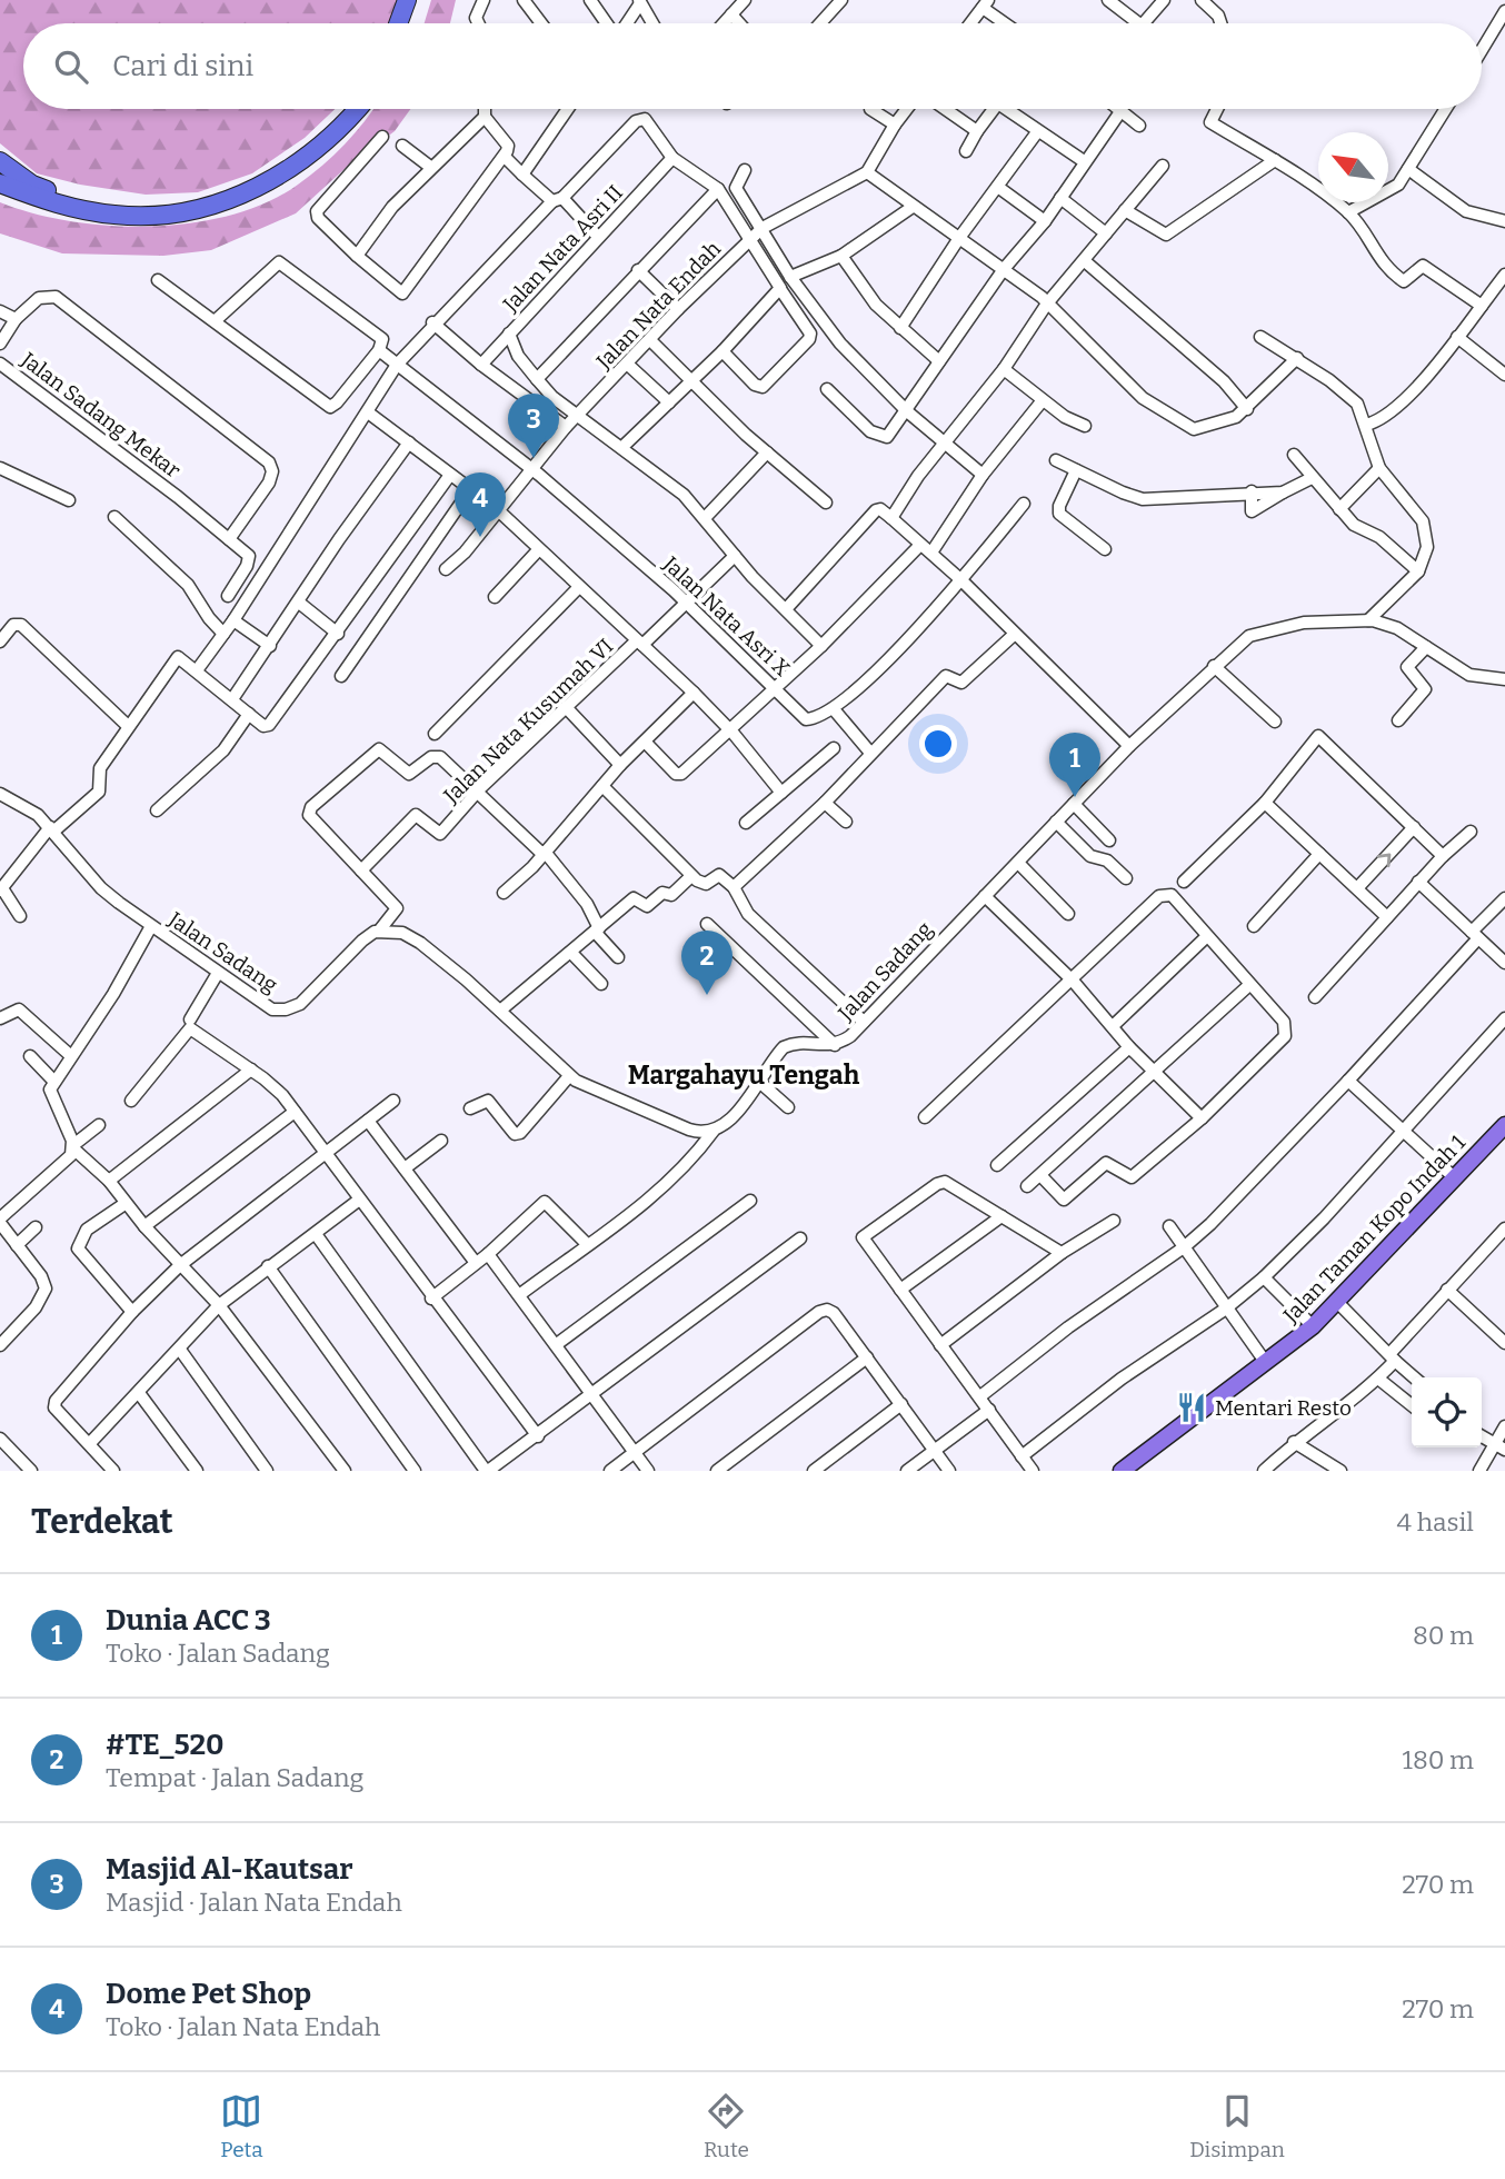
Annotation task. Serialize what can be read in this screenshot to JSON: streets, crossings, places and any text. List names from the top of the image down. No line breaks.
{"streets":{"main road":["Jalan Taman Kopo Indah 1"],"street":["Jalan Nata Asri II","Jalan Nata Endah","Jalan Sadang Mekar","Jalan Nata Asri X","Jalan Nata Kusumah VI","Jalan Sadang"]},"crossings":[["Jalan Nata Endah","Jalan Nata Asri X"],["Jalan Nata Asri X","Jalan Nata Kusumah VI"]],"districts":["Margahayu Tengah"],"places":{"restaurant":["Mentari Resto"]},"north":"top left","page":{"search":"Cari di sini","pins":["3","4","1","2"],"heading":["Terdekat","4 hasil"],"list":[{"mark":"1","name":"Dunia ACC 3","note":"Toko · Jalan Sadang","value":"80 m"},{"mark":"2","name":"#TE_520","note":"Tempat · Jalan Sadang","value":"180 m"},{"mark":"3","name":"Masjid Al-Kautsar","note":"Masjid · Jalan Nata Endah","value":"270 m"},{"mark":"4","name":"Dome Pet Shop","note":"Toko · Jalan Nata Endah","value":"270 m"}],"nav":["Peta","Rute","Disimpan"]}}
